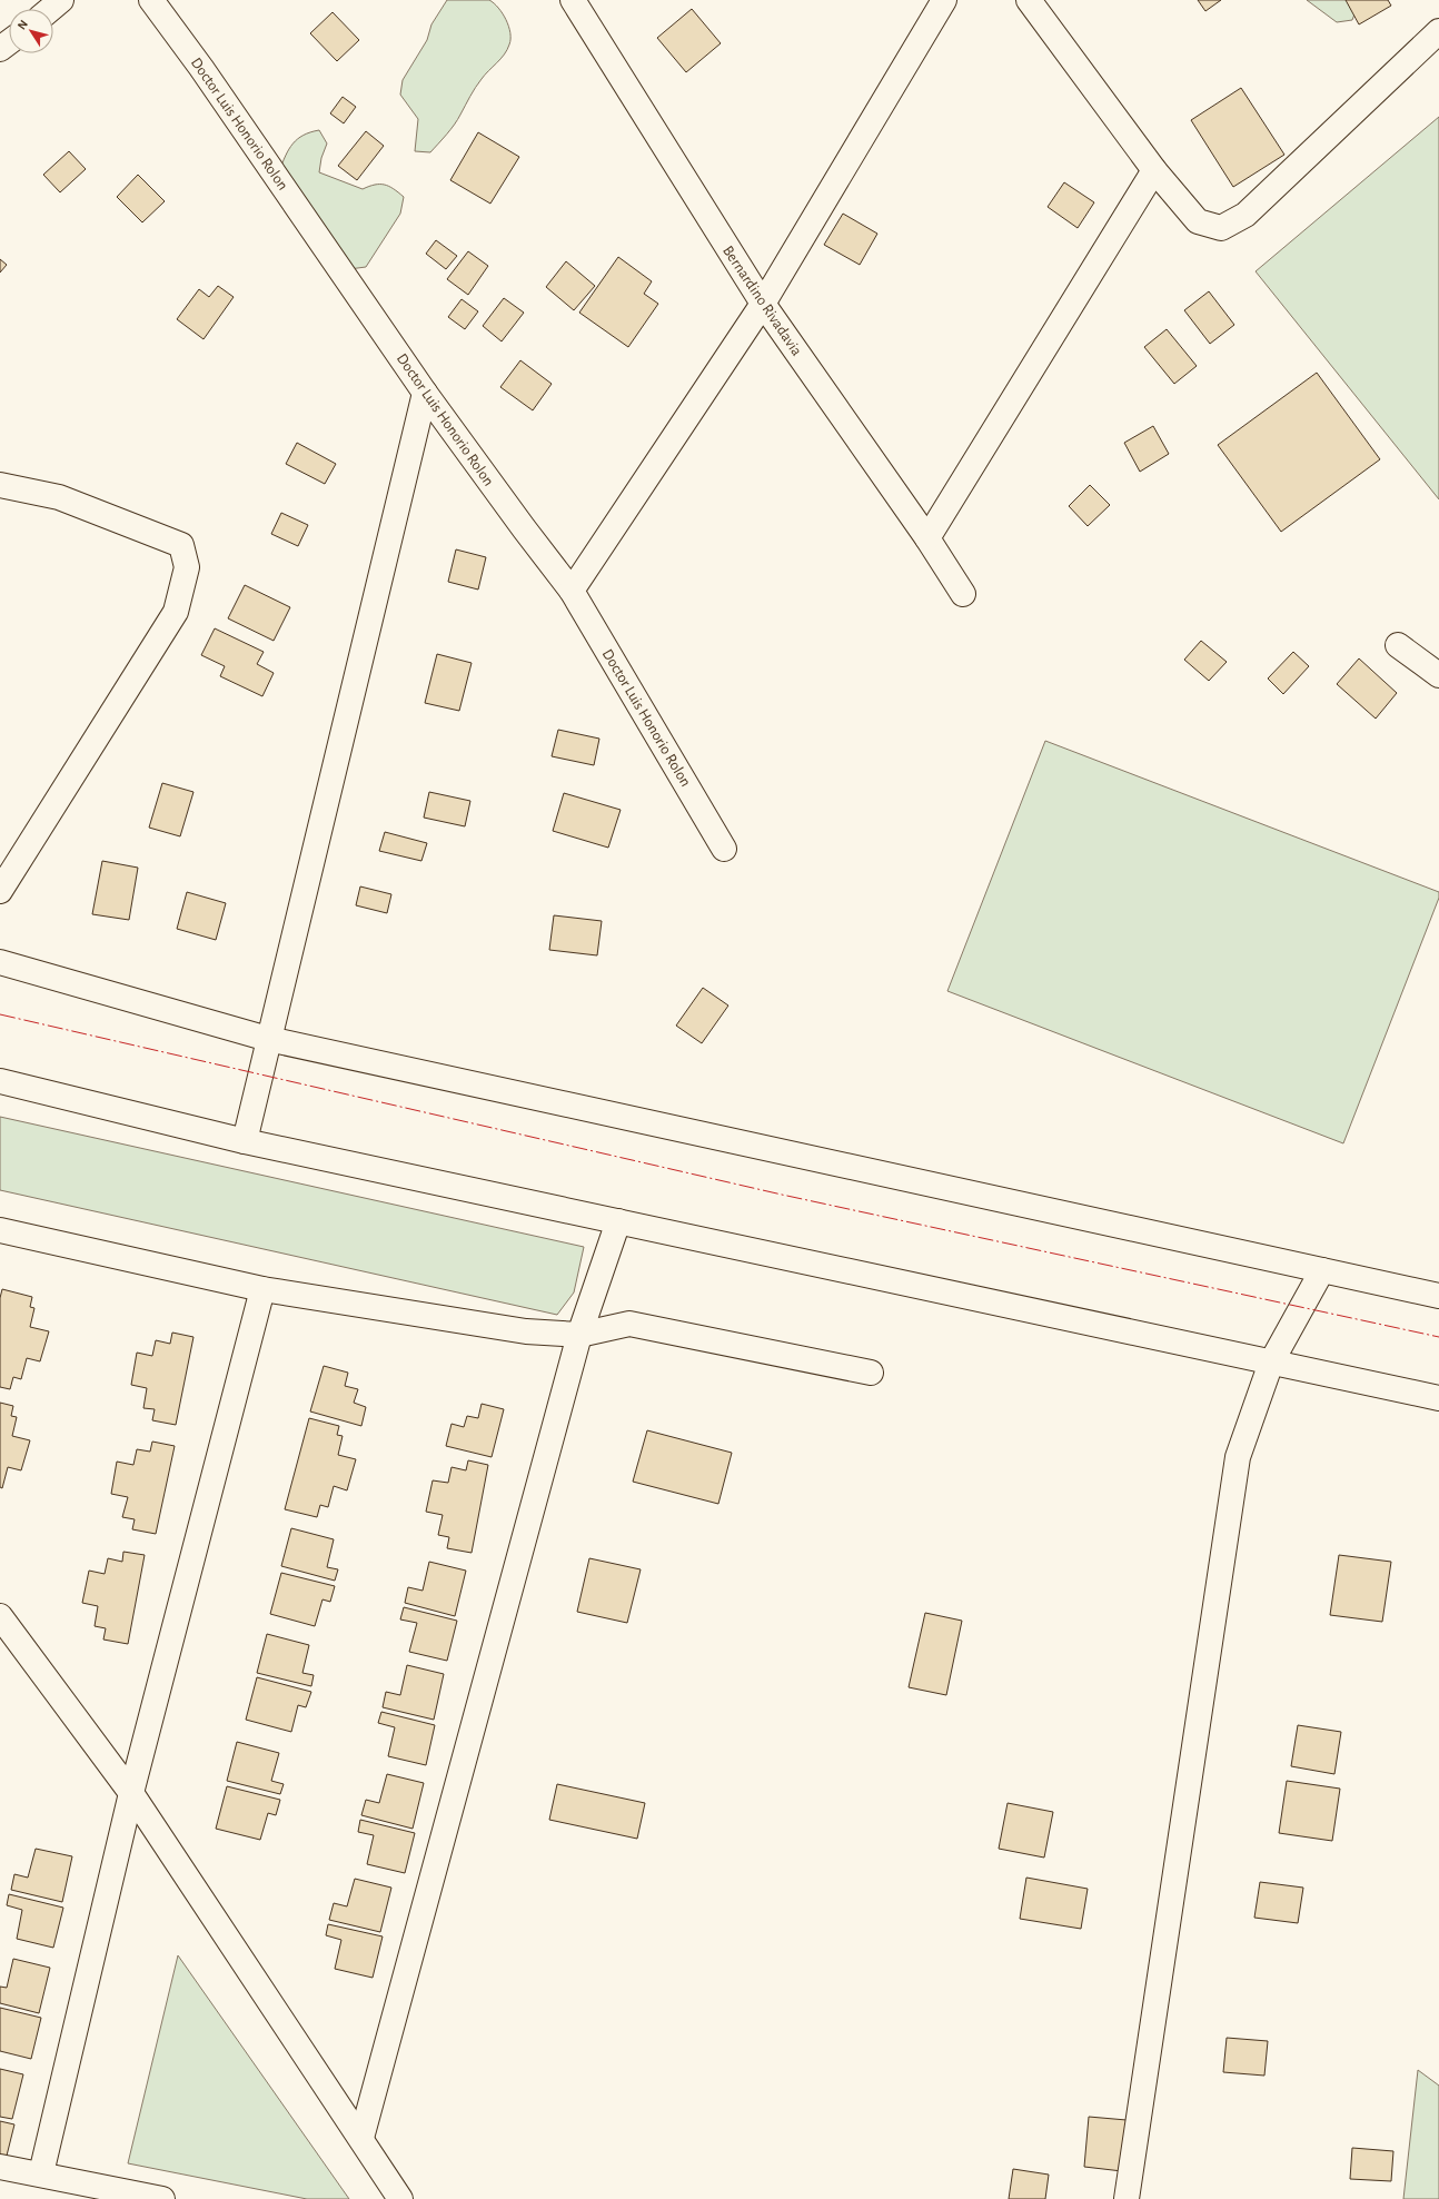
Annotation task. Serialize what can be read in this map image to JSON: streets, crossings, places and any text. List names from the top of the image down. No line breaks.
{"streets":{"street":["Doctor Luis Honorio Rolon","Bernardino Rivadavia"]},"north":"top left"}
